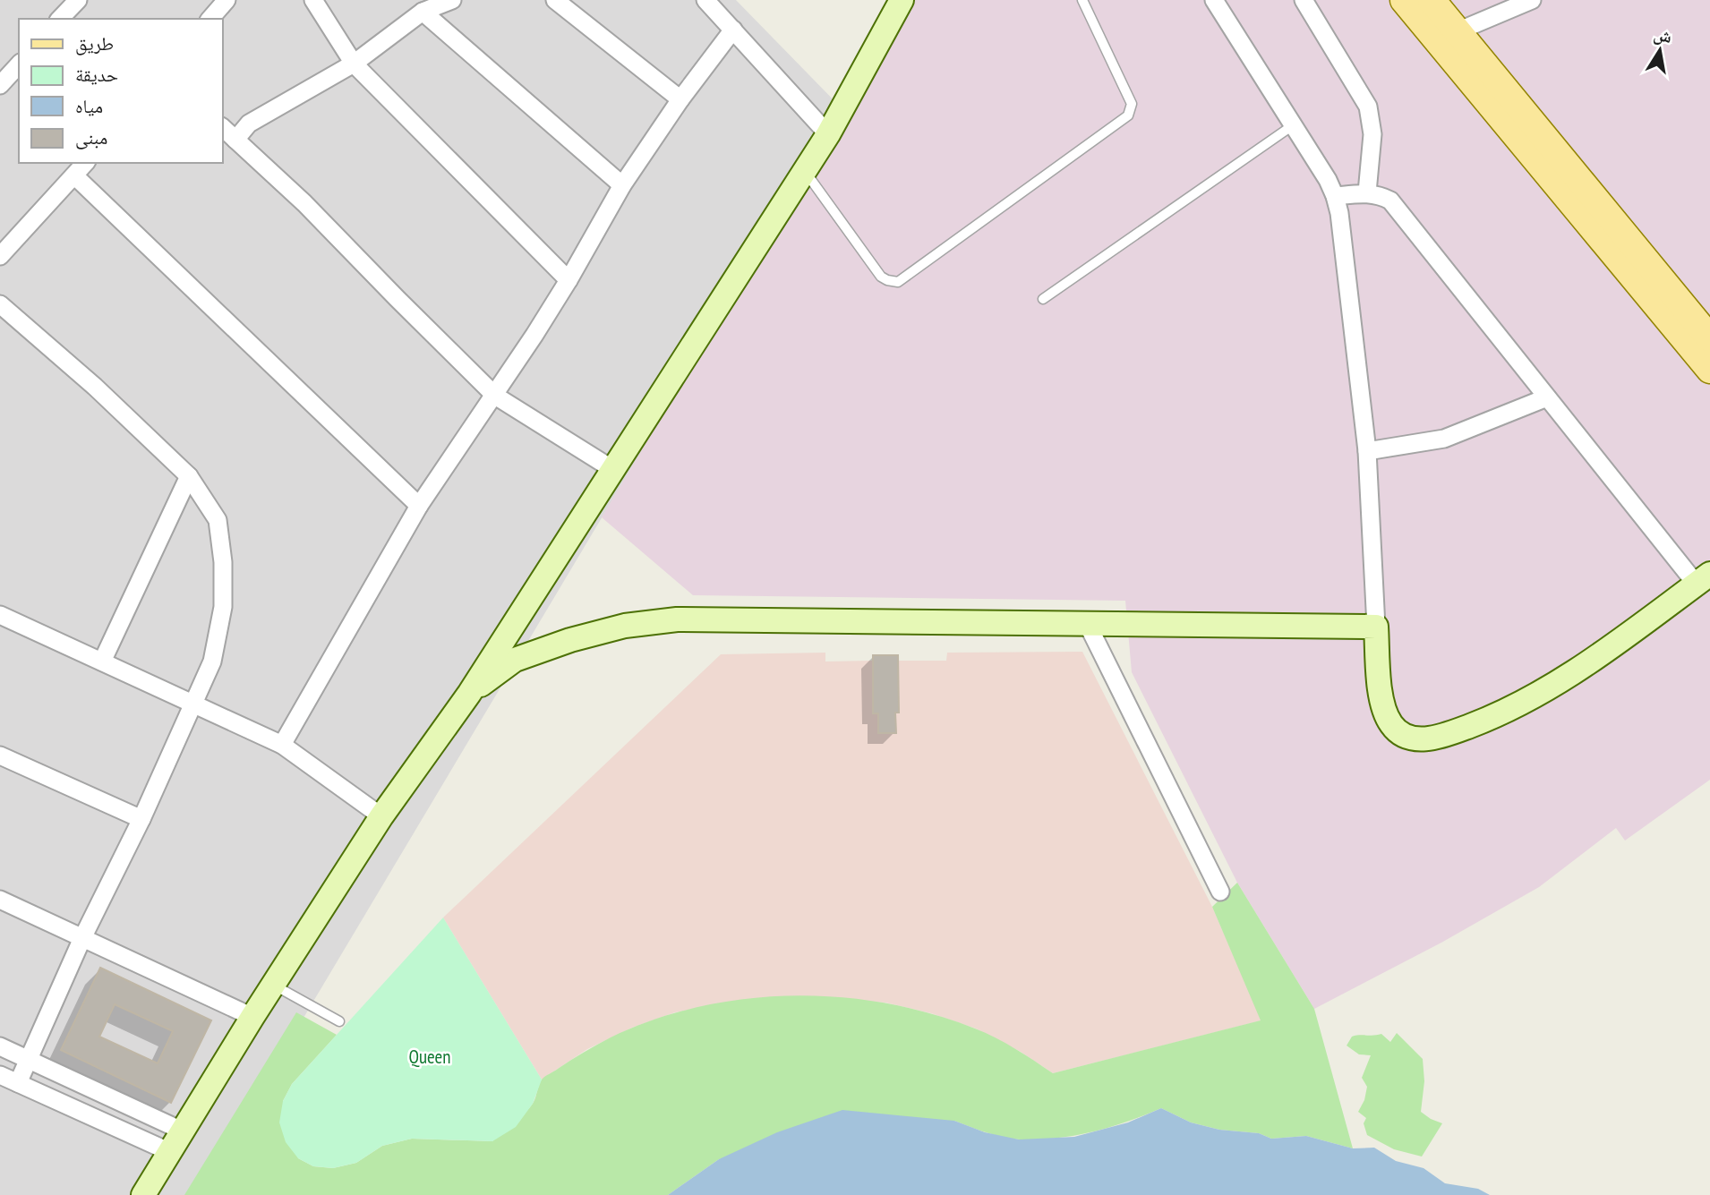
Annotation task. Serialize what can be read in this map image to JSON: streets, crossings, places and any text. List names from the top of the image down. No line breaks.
{"parks":["Queen"],"legend":["طريق","حديقة","مياه","مبنى"],"north":"top"}
